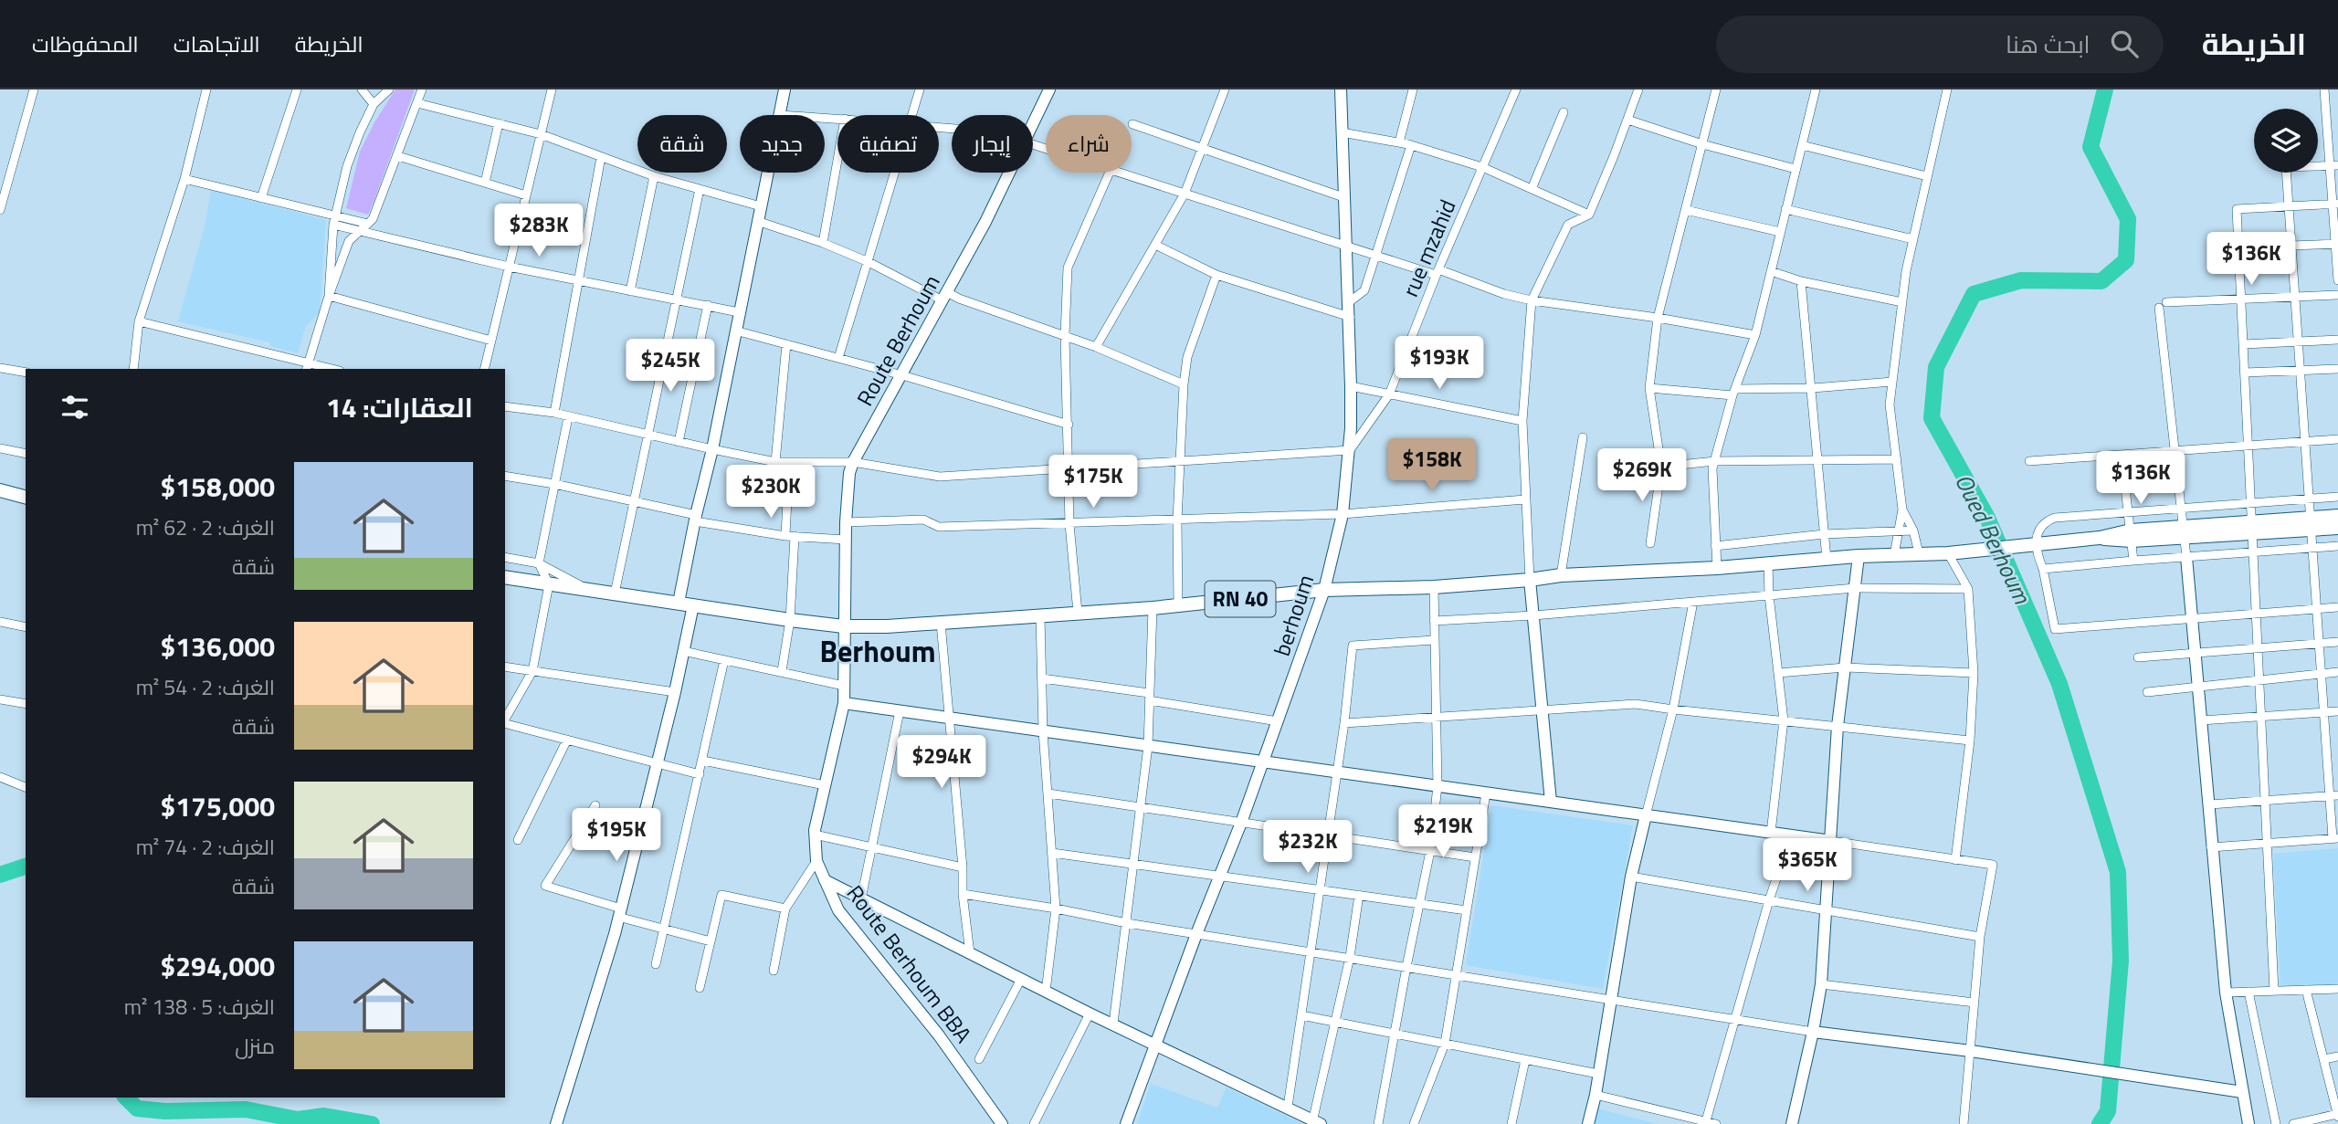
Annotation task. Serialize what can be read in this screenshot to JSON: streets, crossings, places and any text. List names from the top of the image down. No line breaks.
{"streets":{"main road":["RN 40"],"street":["rue mzahid","Route Berhoum","berhoum","Route Berhoum BBA"]},"crossings":[["rue mzahid","berhoum"],["Route Berhoum","RN 40"],["Route Berhoum","Route Berhoum BBA"],["RN 40","berhoum"],["RN 40","Route Berhoum BBA"]],"districts":["Berhoum"],"water":["Oued Berhoum"],"page":{"header":"الخريطة","search":"ابحث هنا","nav":["الخريطة","الاتجاهات","المحفوظات"],"chip":["شراء","إيجار","تصفية","جديد","شقة"],"price":["$283K","$136K","$193K","$245K","$158K","$269K","$136K","$175K","$230K","$294K","$219K","$195K","$232K","$365K"],"heading":"العقارات: 14","list":[{"name":"$158,000","note":"الغرف: 2 · 62 m² · شقة"},{"name":"$136,000","note":"الغرف: 2 · 54 m² · شقة"},{"name":"$175,000","note":"الغرف: 2 · 74 m² · شقة"},{"name":"$294,000","note":"الغرف: 5 · 138 m² · منزل"}]}}
